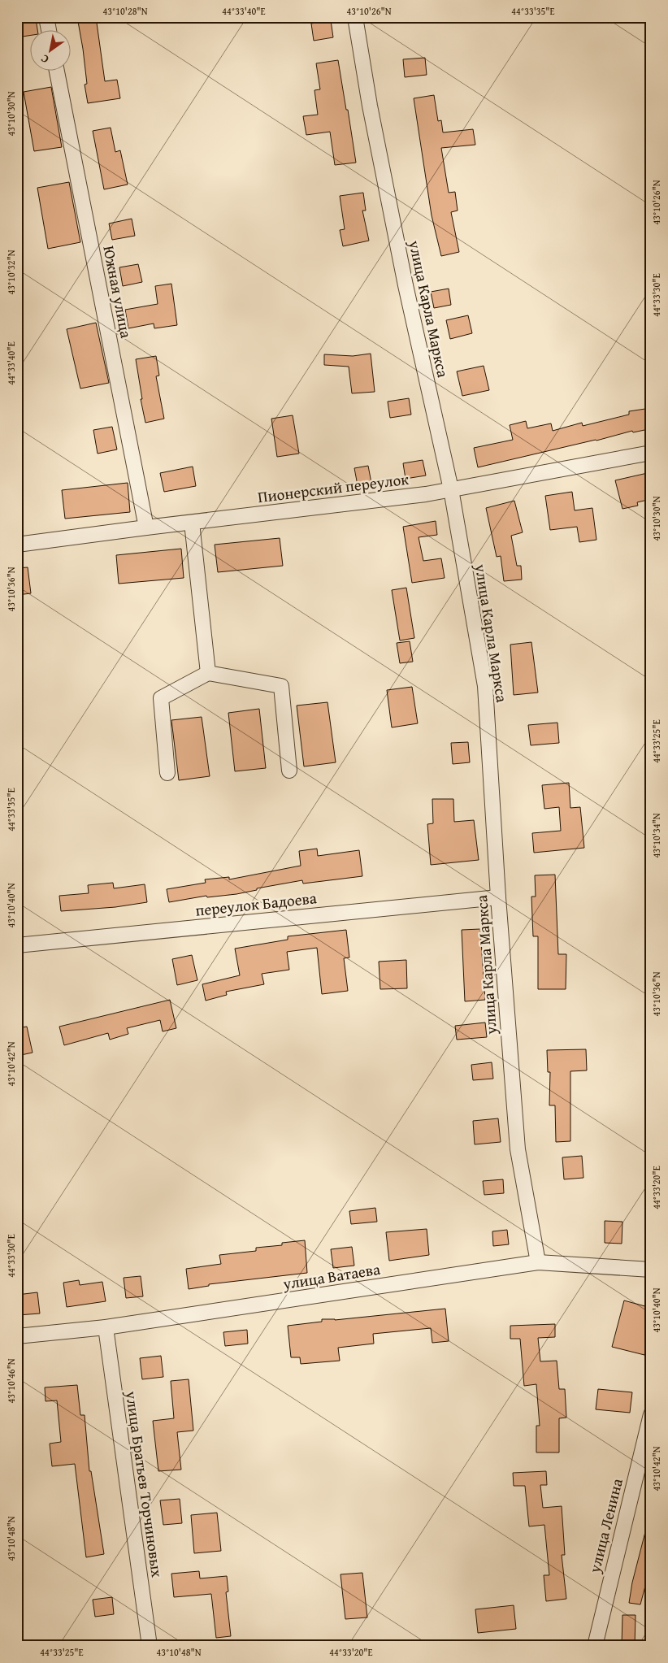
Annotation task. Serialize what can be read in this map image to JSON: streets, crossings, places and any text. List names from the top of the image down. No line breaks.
{"streets":{"street":["Южная улица","улица Карла Маркса","Пионерский переулок","переулок Бадоева","улица Ватаева","улица Братьев Торчиновых","улица Ленина"]},"crossings":[["Южная улица","Пионерский переулок"],["улица Карла Маркса","Пионерский переулок"],["улица Карла Маркса","переулок Бадоева"],["улица Карла Маркса","улица Ватаева"],["улица Ватаева","улица Братьев Торчиновых"]],"north":"bottom left","coordinates":["43°10'28\"N","44°33'40\"E","43°10'26\"N","44°33'35\"E","43°10'30\"N","43°10'32\"N","44°33'30\"E","43°10'36\"N","44°33'25\"E","43°10'34\"N","43°10'40\"N","43°10'42\"N","44°33'20\"E","43°10'46\"N","43°10'48\"N"]}
